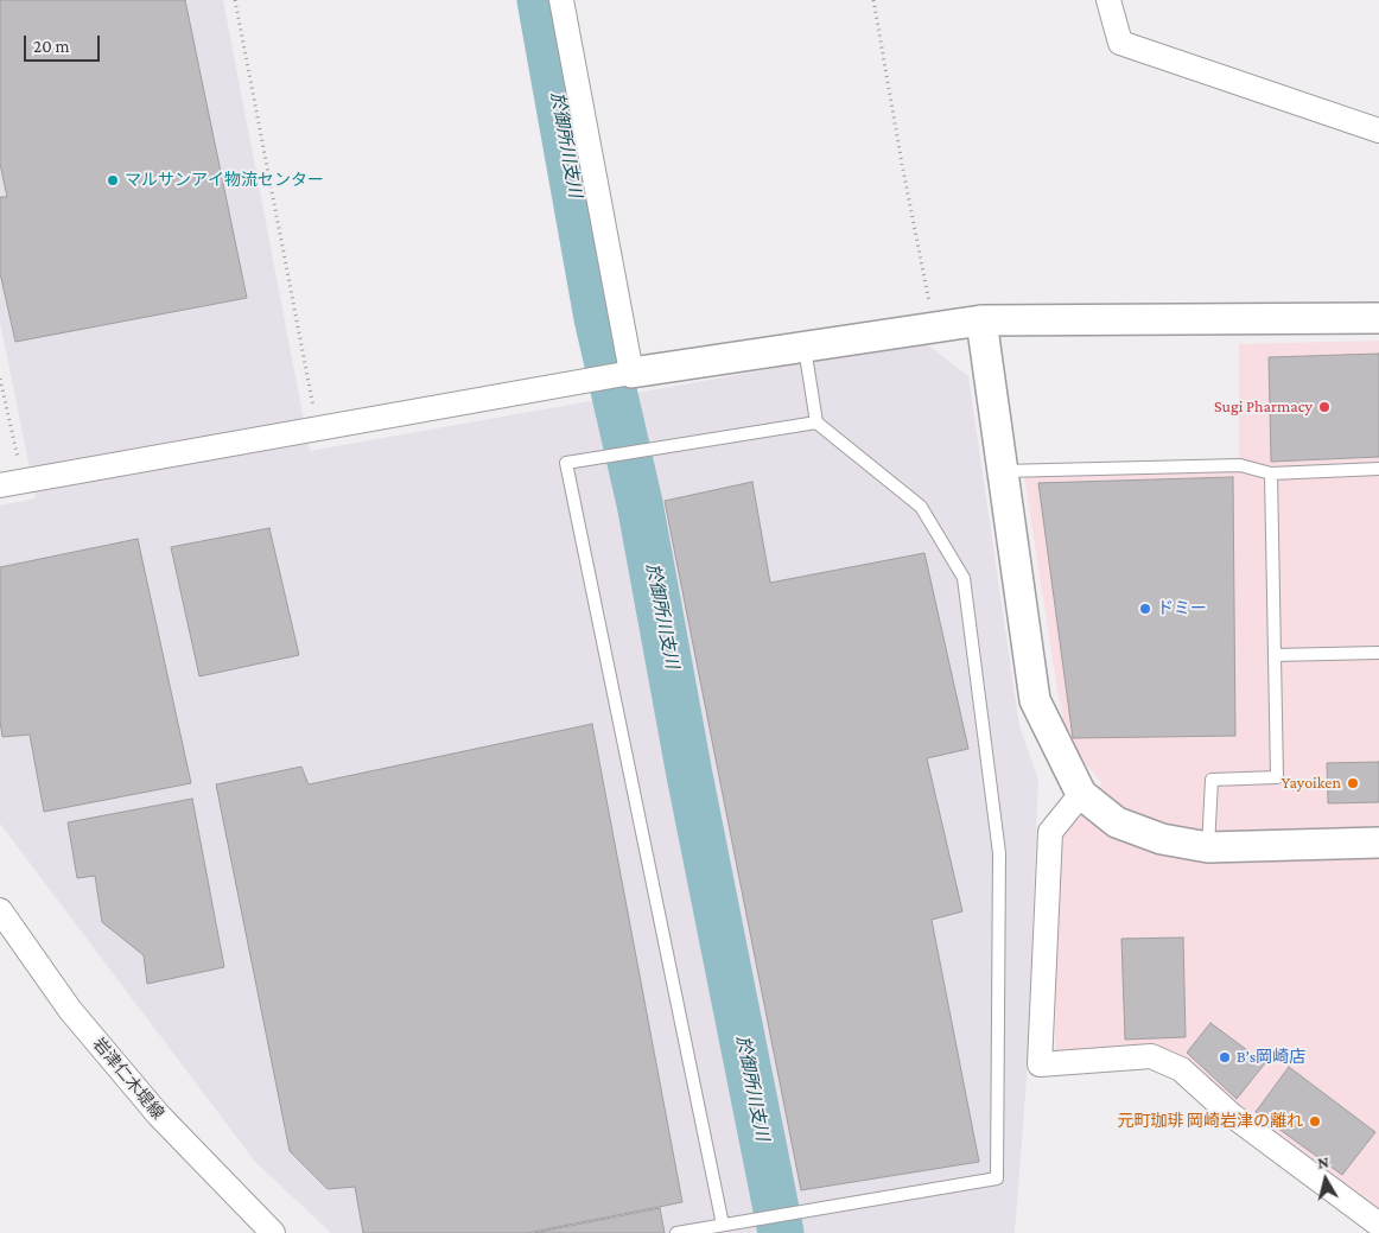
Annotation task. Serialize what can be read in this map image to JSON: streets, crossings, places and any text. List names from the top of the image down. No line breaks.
{"streets":{"street":["岩津仁木堤線"]},"water":["於御所川支川"],"places":["マルサンアイ物流センター","Sugi Pharmacy","ドミー","Yayoiken","B’s岡崎店","元町珈琲 岡崎岩津の離れ"],"scale_bar":"20 m","north":"top"}
